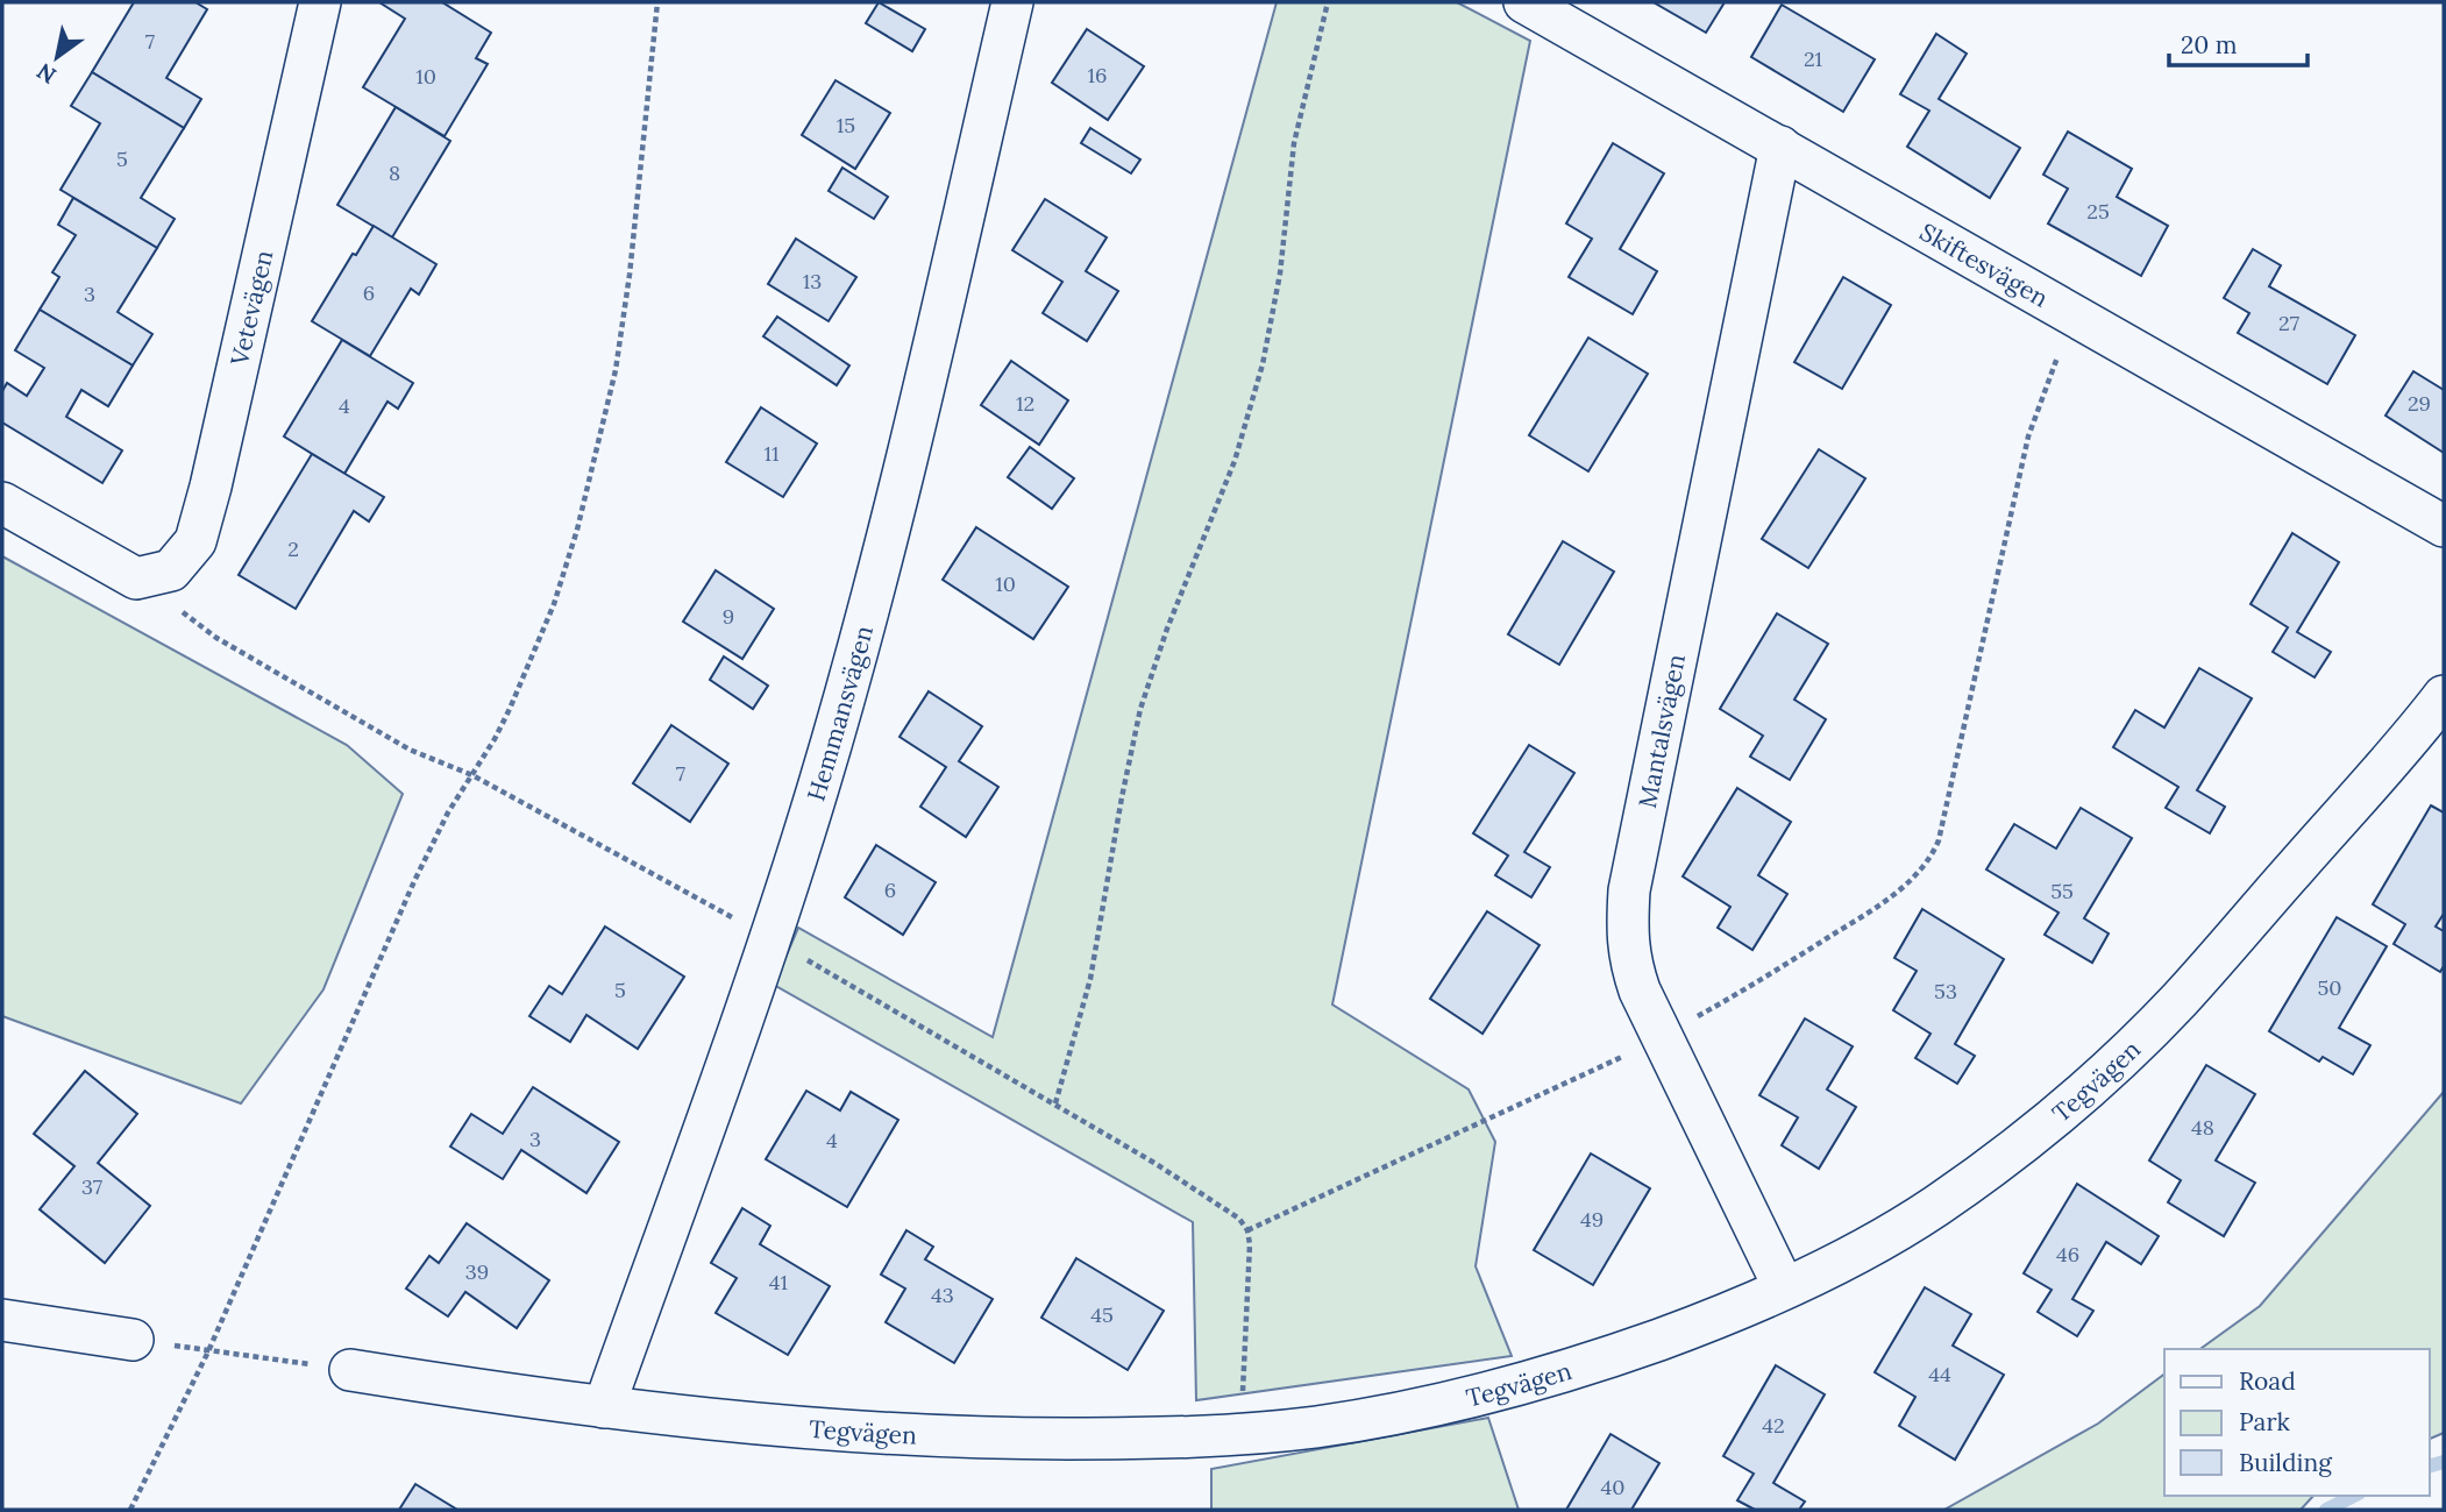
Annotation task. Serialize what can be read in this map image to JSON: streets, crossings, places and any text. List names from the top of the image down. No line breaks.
{"streets":{"street":["Skiftesvägen","Vetevägen","Hemmansvägen","Mantalsvägen","Tegvägen"]},"crossings":[["Skiftesvägen","Mantalsvägen"],["Hemmansvägen","Tegvägen"],["Mantalsvägen","Tegvägen"]],"house_numbers":["7","21","16","10","15","5","8","25","13","6","3","27","12","29","4","11","2","10","9","7","6","55","50","5","53","48","3","4","37","49","46","39","41","43","45","44","42","40"],"legend":["Road","Park","Building"],"scale_bar":"20 m","north":"bottom left"}
